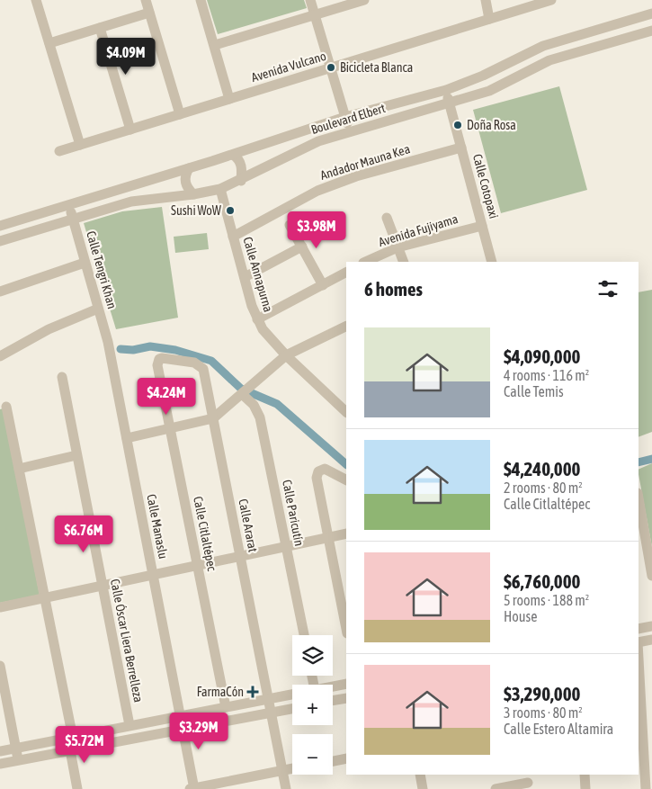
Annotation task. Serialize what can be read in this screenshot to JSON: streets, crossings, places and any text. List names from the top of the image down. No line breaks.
{"streets":{"street":["Avenida Vulcano","Boulevard Elbert","Andador Mauna Kea","Calle Cotopaxi","Avenida Fujiyama","Calle Tengri Khan","Calle Annapurna","Calle Paricutín","Calle Ararat","Calle Manaslu","Calle Citlaltépec","Calle Óscar Liera Berrelleza"]},"crossings":[["Boulevard Elbert","Calle Cotopaxi"],["Boulevard Elbert","Calle Tengri Khan"],["Boulevard Elbert","Calle Annapurna"],["Andador Mauna Kea","Calle Cotopaxi"],["Andador Mauna Kea","Calle Annapurna"],["Calle Cotopaxi","Avenida Fujiyama"],["Calle Tengri Khan","Calle Manaslu"],["Calle Ararat","Calle Citlaltépec"]],"places":{"other":["Bicicleta Blanca","Doña Rosa","Sushi WoW"],"health":["FarmaCón"]},"page":{"price":["$4.09M","$3.98M","$4.24M","$6.76M","$3.29M","$5.72M"],"heading":"6 homes","list":[{"name":"$4,090,000","note":"4 rooms · 116 m² · Calle Temis"},{"name":"$4,240,000","note":"2 rooms · 80 m² · Calle Citlaltépec"},{"name":"$6,760,000","note":"5 rooms · 188 m² · House"},{"name":"$3,290,000","note":"3 rooms · 80 m² · Calle Estero Altamira"}],"map_buttons":["+","−"]}}
